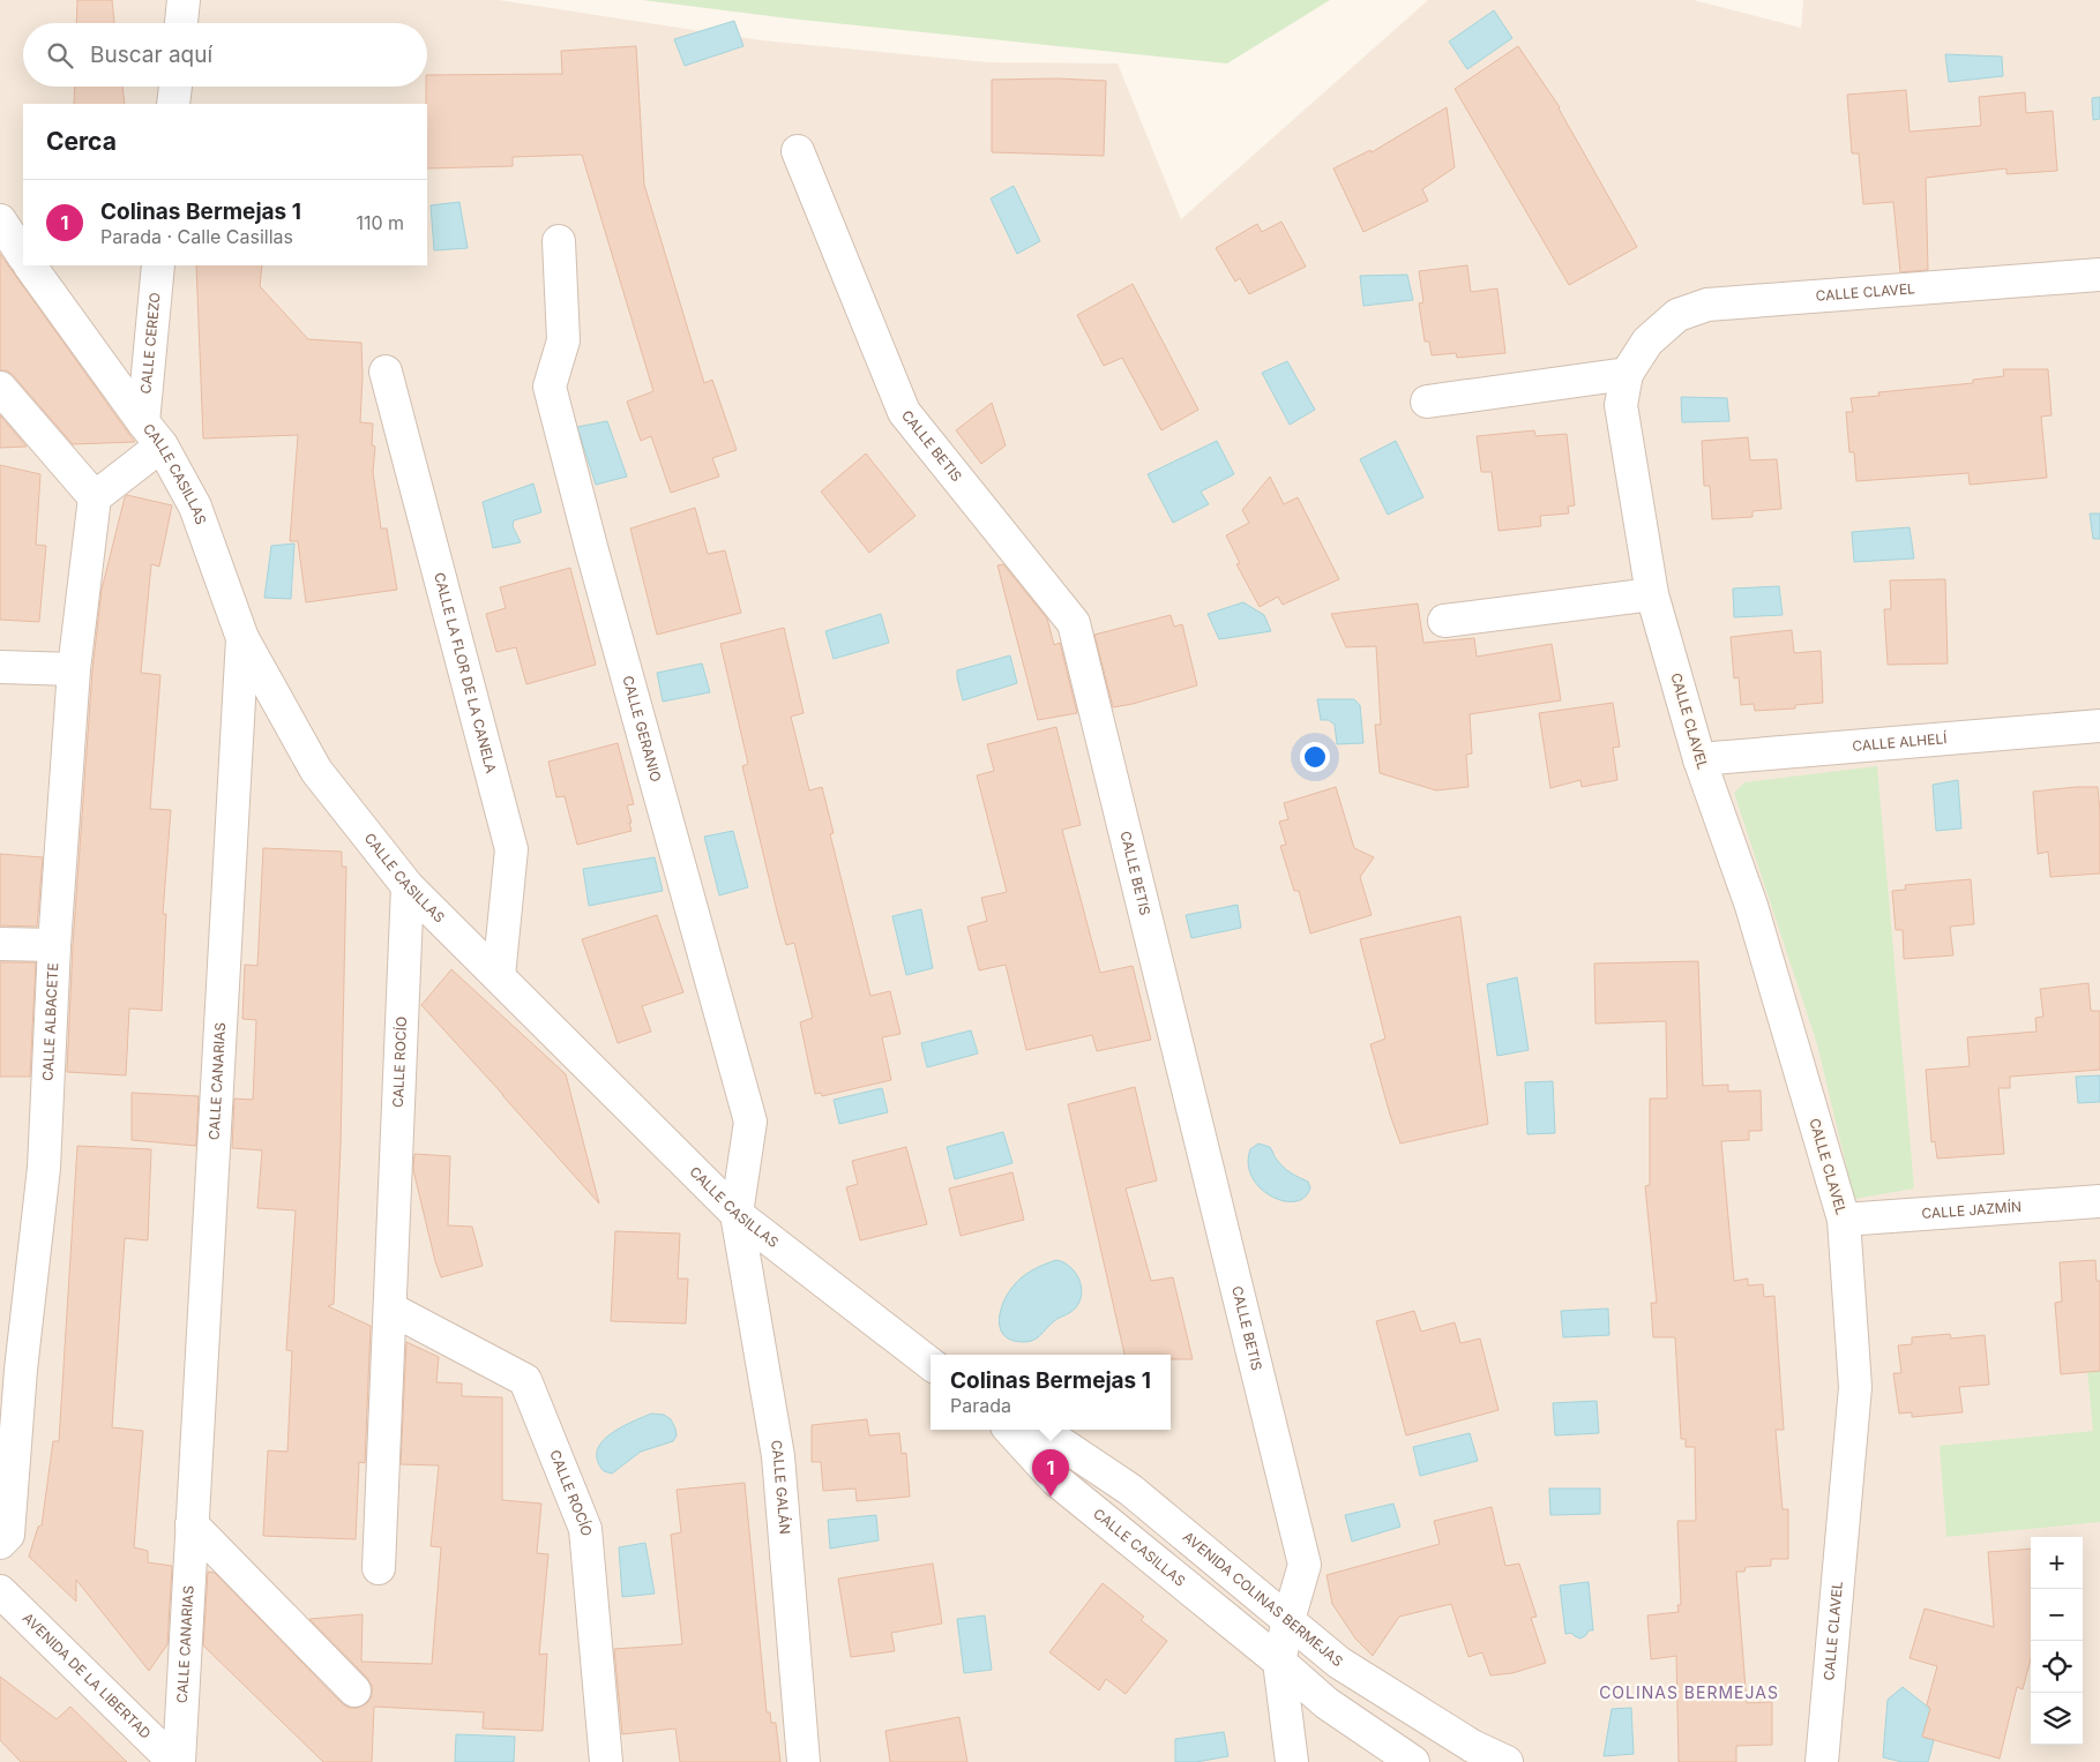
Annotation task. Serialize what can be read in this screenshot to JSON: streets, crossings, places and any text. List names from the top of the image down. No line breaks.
{"streets":{"street":["CALLE CLAVEL","CALLE CEREZO","CALLE BETIS","CALLE CASILLAS","CALLE LA FLOR DE LA CANELA","CALLE GERANIO","CALLE ALHELÍ","CALLE ALBACETE","CALLE ROCÍO","CALLE CANARIAS","CALLE JAZMÍN","CALLE GALÁN","AVENIDA COLINAS BERMEJAS","AVENIDA DE LA LIBERTAD"]},"crossings":[["CALLE CLAVEL","CALLE ALHELÍ"],["CALLE CLAVEL","CALLE JAZMÍN"],["CALLE CEREZO","CALLE CASILLAS"],["CALLE BETIS","CALLE CASILLAS"],["CALLE BETIS","AVENIDA COLINAS BERMEJAS"],["CALLE CASILLAS","CALLE LA FLOR DE LA CANELA"],["CALLE CASILLAS","CALLE GERANIO"],["CALLE CASILLAS","CALLE ROCÍO"],["CALLE CASILLAS","CALLE CANARIAS"],["CALLE CASILLAS","CALLE GALÁN"],["CALLE GERANIO","CALLE GALÁN"]],"districts":["COLINAS BERMEJAS"],"page":{"search":"Buscar aquí","heading":"Cerca","list":[{"mark":"1","name":"Colinas Bermejas 1","note":"Parada · Calle Casillas","value":"110 m"}],"popup":["Colinas Bermejas 1","Parada"],"pins":"1","map_buttons":["+","−"]}}
